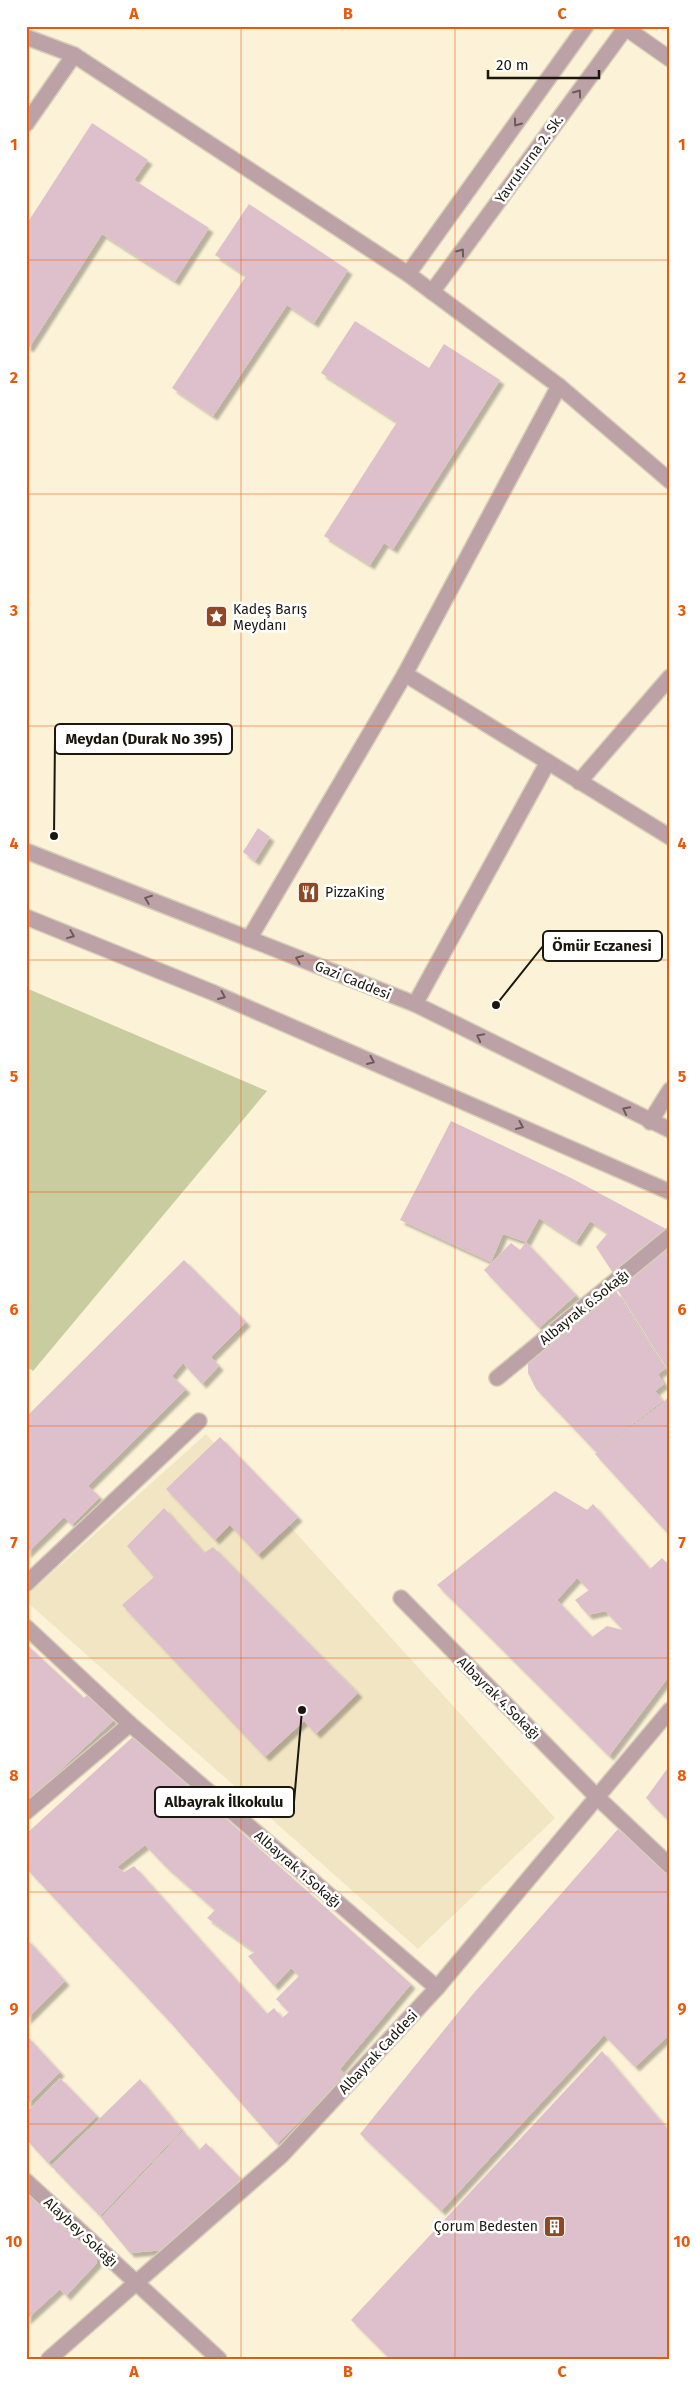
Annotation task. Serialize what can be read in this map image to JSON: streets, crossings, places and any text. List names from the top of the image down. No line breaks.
{"streets":{"street":["Yavruturna 2. Sk.","Gazi Caddesi","Albayrak 6.Sokağı","Albayrak 4.Sokağı","Albayrak 1.Sokağı","Albayrak Caddesi","Alaybey Sokağı"]},"crossings":[["Albayrak 4.Sokağı","Albayrak Caddesi"],["Albayrak 1.Sokağı","Albayrak Caddesi"],["Albayrak Caddesi","Alaybey Sokağı"]],"places":{"place":["Kadeş Barış Meydanı"],"other":["Meydan (Durak No 395)","Ömür Eczanesi","Albayrak İlkokulu"],"restaurant":["PizzaKing"],"building":["Çorum Bedesten"]},"scale_bar":"20 m","grid":{"columns":["A","B","C"],"rows":["1","2","3","4","5","6","7","8","9","10"]}}
